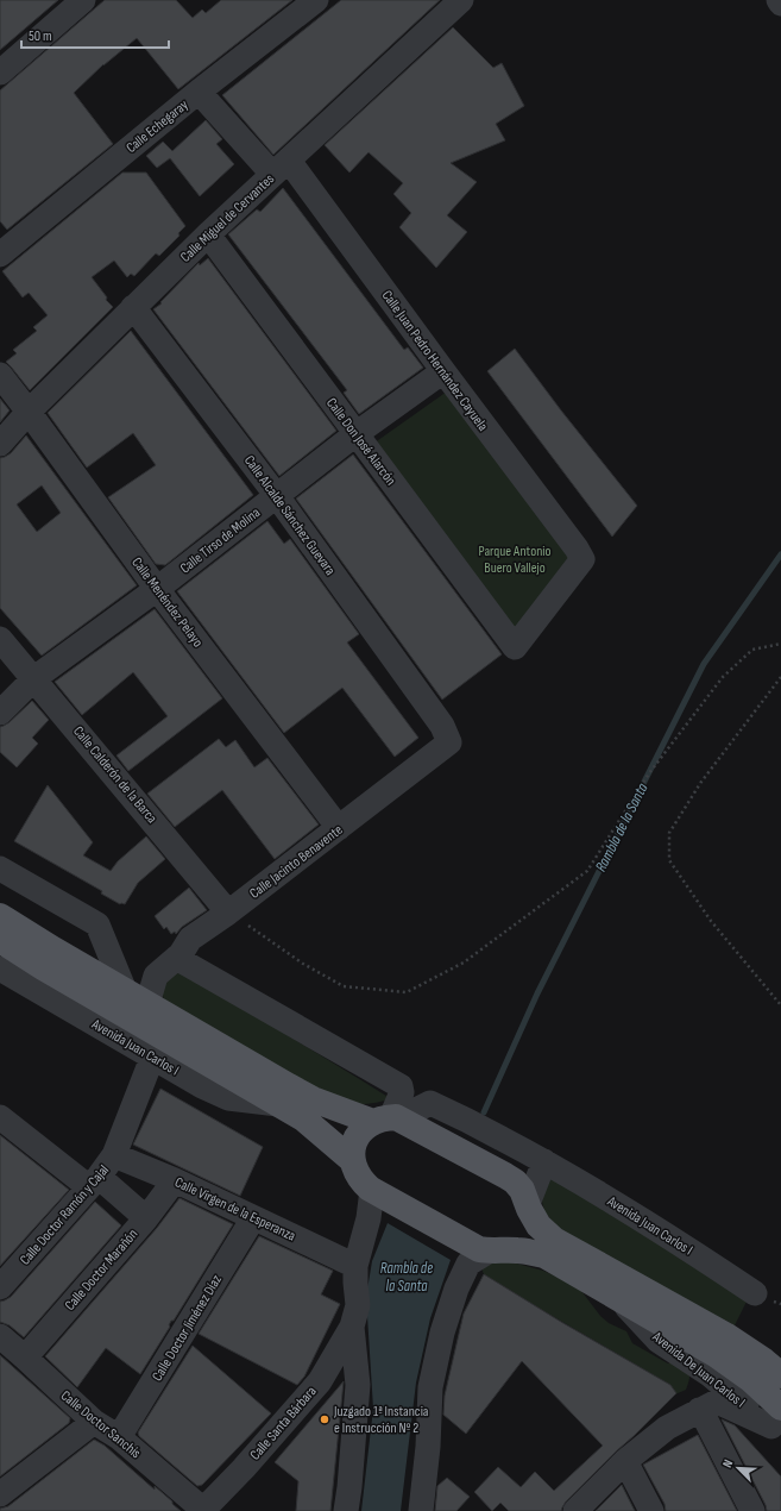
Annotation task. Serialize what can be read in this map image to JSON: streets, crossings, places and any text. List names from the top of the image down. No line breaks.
{"streets":{"street":["Calle Echegaray","Calle Miguel de Cervantes","Calle Juan Pedro Hernández Cayuela","Calle Don José Alarcón","Calle Alcalde Sánchez Guevara","Calle Tirso de Molina","Calle Menéndez Pelayo","Calle Calderón de la Barca","Calle Jacinto Benavente","Avenida Juan Carlos I","Calle Virgen de la Esperanza","Calle Doctor Ramón y Cajal","Calle Doctor Marañón","Calle Doctor Jiménez Díaz","Calle Santa Bárbara","Calle Doctor Sanchís"]},"crossings":[["Calle Echegaray","Calle Juan Pedro Hernández Cayuela"],["Calle Miguel de Cervantes","Calle Juan Pedro Hernández Cayuela"],["Calle Miguel de Cervantes","Calle Don José Alarcón"],["Calle Miguel de Cervantes","Calle Alcalde Sánchez Guevara"],["Calle Miguel de Cervantes","Calle Menéndez Pelayo"],["Calle Juan Pedro Hernández Cayuela","Calle Don José Alarcón"],["Calle Juan Pedro Hernández Cayuela","Calle Tirso de Molina"],["Calle Don José Alarcón","Calle Tirso de Molina"],["Calle Alcalde Sánchez Guevara","Calle Tirso de Molina"],["Calle Alcalde Sánchez Guevara","Calle Jacinto Benavente"],["Calle Tirso de Molina","Calle Menéndez Pelayo"],["Calle Tirso de Molina","Calle Calderón de la Barca"],["Calle Menéndez Pelayo","Calle Jacinto Benavente"],["Calle Calderón de la Barca","Calle Jacinto Benavente"],["Avenida Juan Carlos I","Calle Doctor Ramón y Cajal"],["Calle Virgen de la Esperanza","Calle Doctor Ramón y Cajal"],["Calle Virgen de la Esperanza","Calle Doctor Marañón"],["Calle Virgen de la Esperanza","Calle Doctor Jiménez Díaz"],["Calle Doctor Marañón","Calle Doctor Sanchís"],["Calle Doctor Jiménez Díaz","Calle Doctor Sanchís"],["Calle Santa Bárbara","Calle Doctor Sanchís"]],"water":["Rambla de la Santa"],"parks":["Parque Antonio Buero Vallejo"],"places":["Juzgado 1ª Instancia e Instrucción Nº 2"],"scale_bar":"50 m","north":"top left"}
